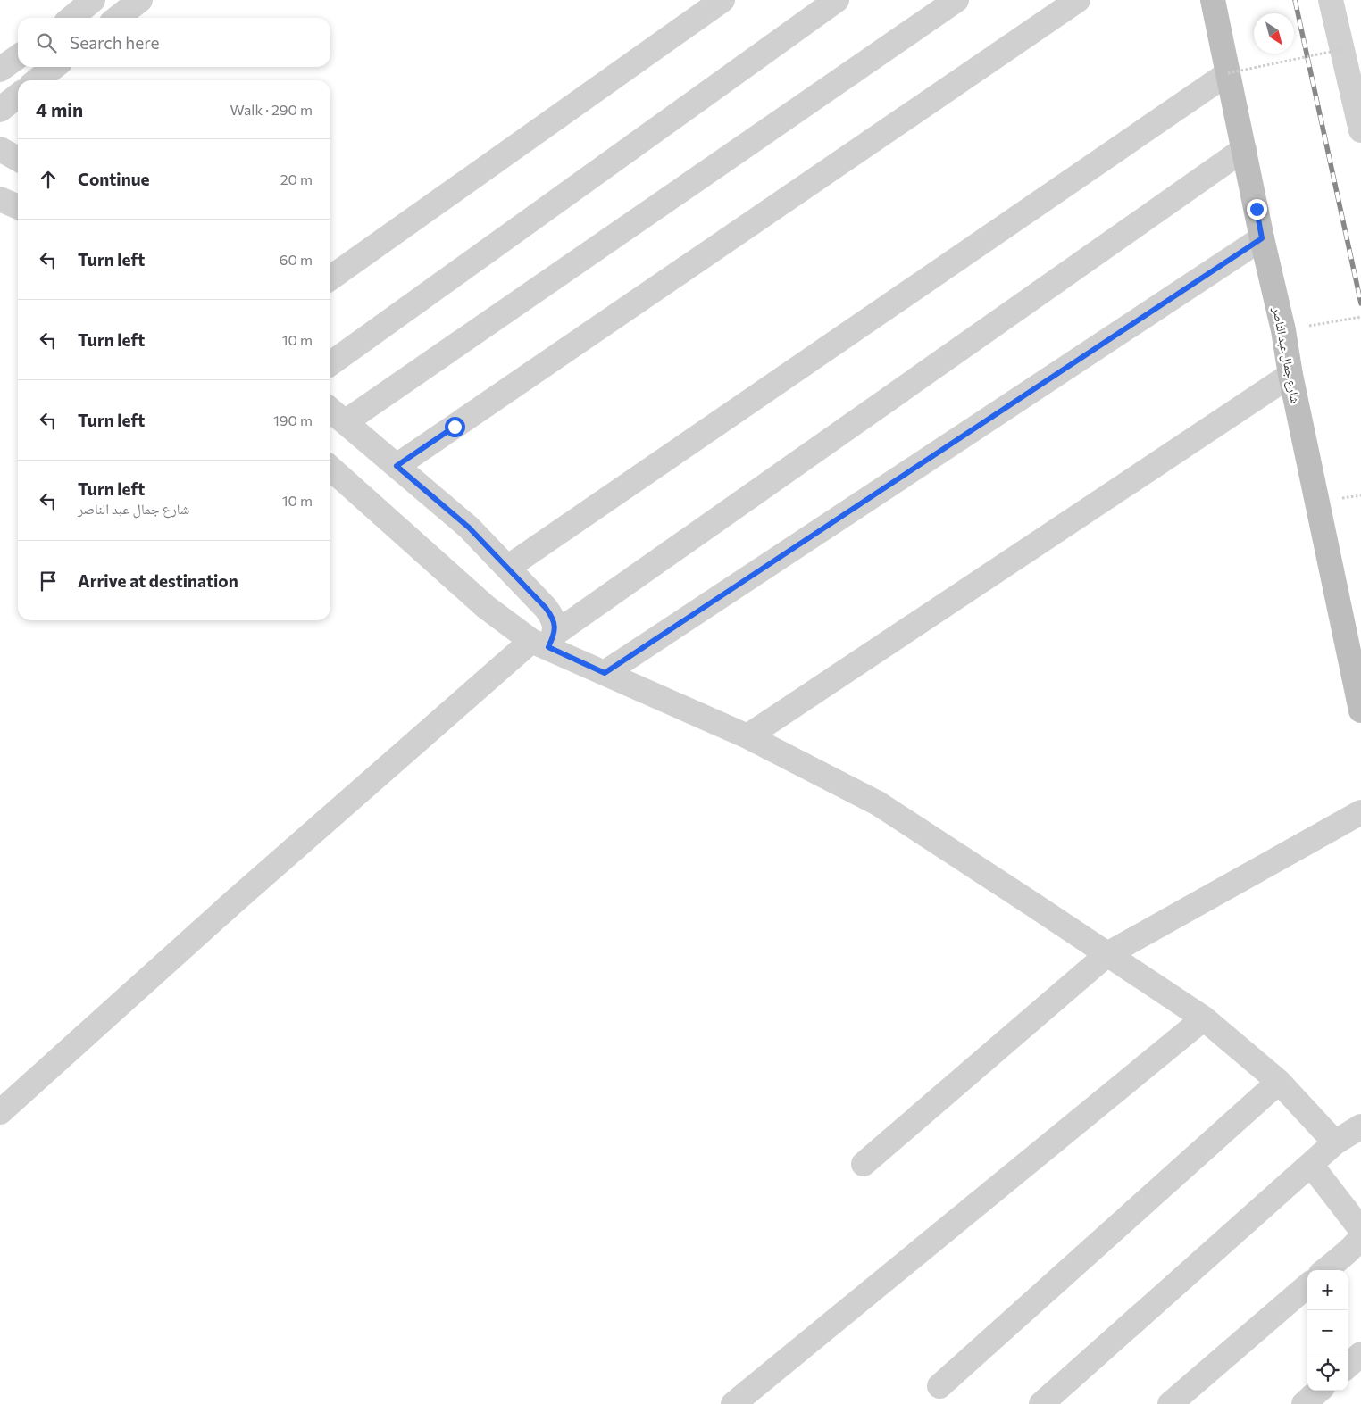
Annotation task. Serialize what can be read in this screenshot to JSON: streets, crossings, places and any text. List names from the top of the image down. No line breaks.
{"streets":{"street":["شارع جمال عبد الناصر"]},"north":"bottom right","page":{"search":"Search here","heading":["4 min","Walk · 290 m"],"list":[["Continue","20 m"],["Turn left","60 m"],["Turn left","10 m"],["Turn left","190 m"],["Turn left","شارع جمال عبد الناصر","10 m"],"Arrive at destination"],"map_buttons":["+","−"]}}
